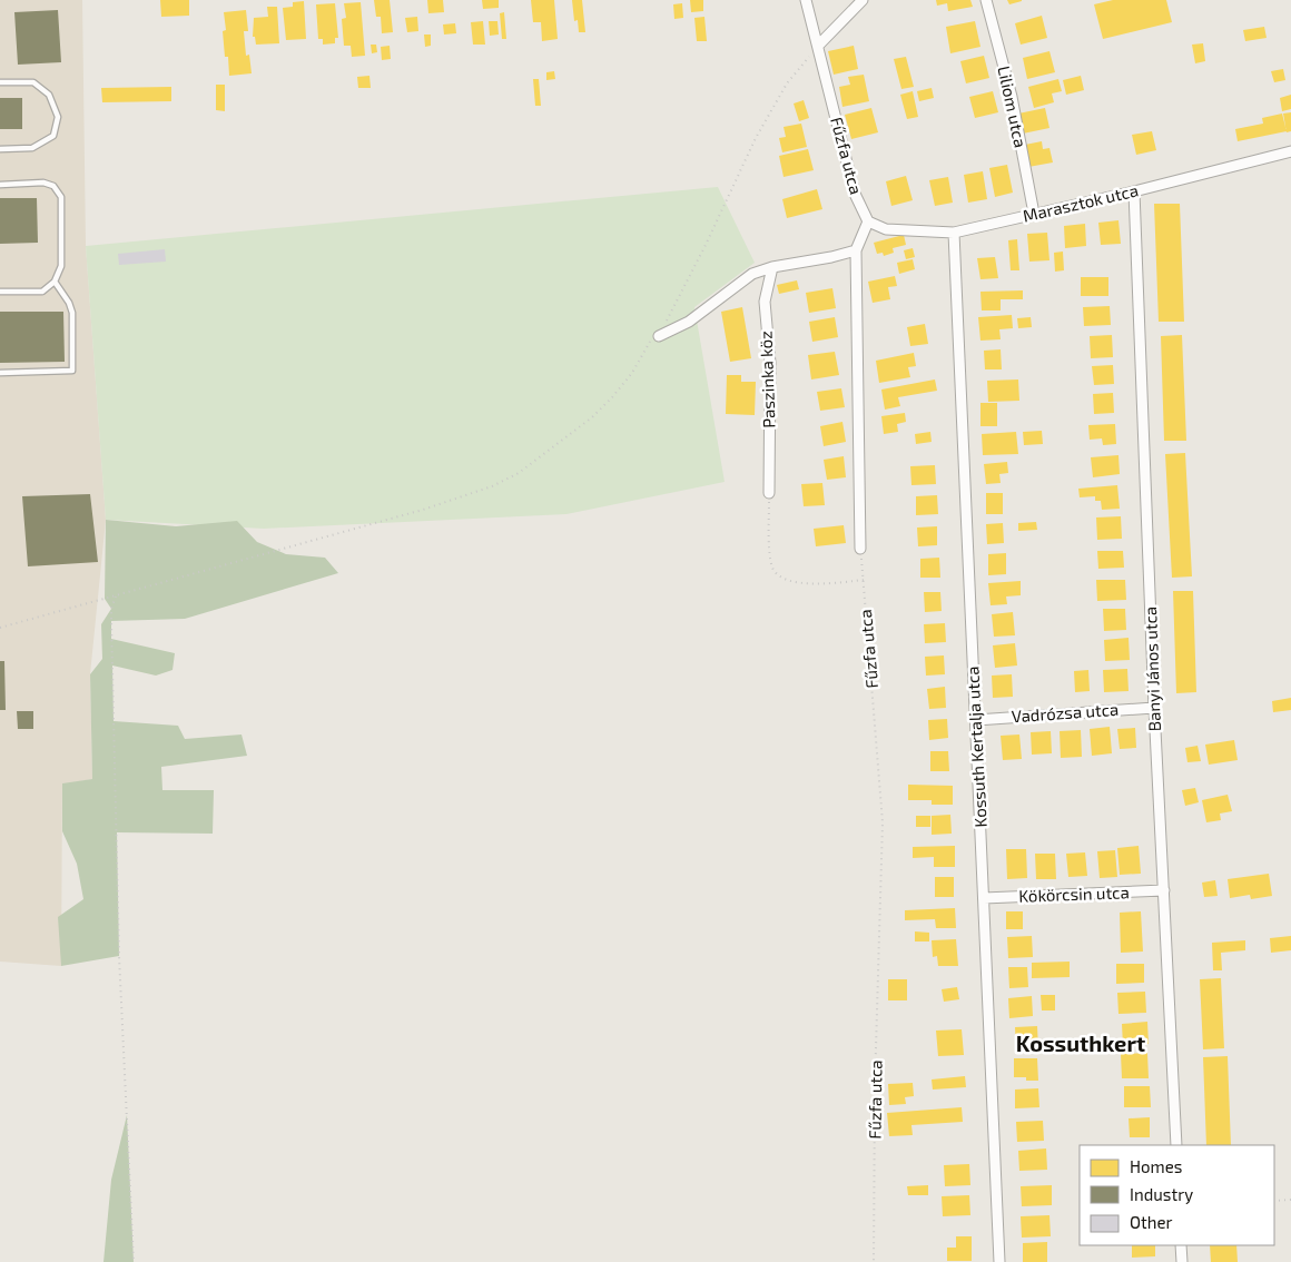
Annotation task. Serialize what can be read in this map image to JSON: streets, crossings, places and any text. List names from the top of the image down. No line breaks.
{"streets":{"street":["Liliom utca","Fűzfa utca","Marasztok utca","Paszinka köz","Banyi János utca","Vadrózsa utca","Kossuth Kertalja utca","Kökörcsin utca"]},"crossings":[["Liliom utca","Marasztok utca"],["Fűzfa utca","Marasztok utca"],["Marasztok utca","Banyi János utca"],["Marasztok utca","Kossuth Kertalja utca"],["Banyi János utca","Vadrózsa utca"],["Banyi János utca","Kökörcsin utca"],["Vadrózsa utca","Kossuth Kertalja utca"],["Kossuth Kertalja utca","Kökörcsin utca"]],"districts":["Kossuthkert"],"legend":["Homes","Industry","Other"]}
